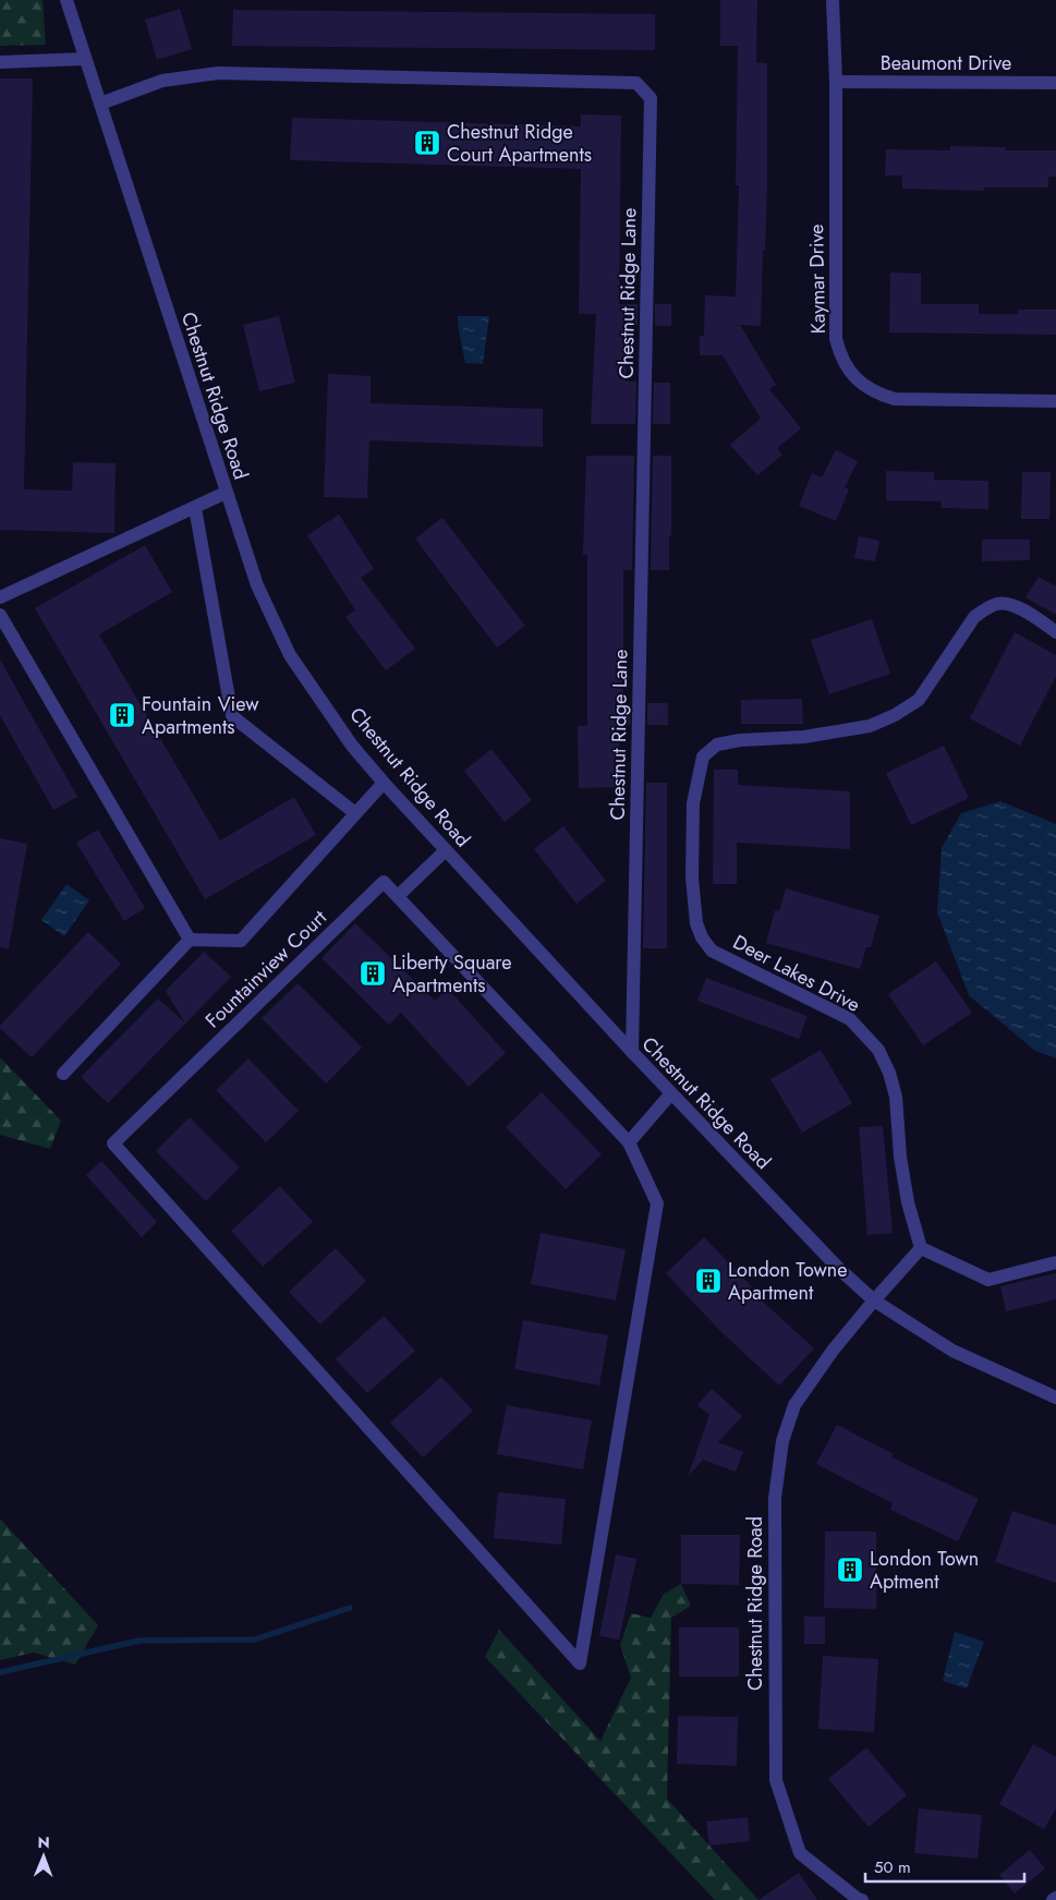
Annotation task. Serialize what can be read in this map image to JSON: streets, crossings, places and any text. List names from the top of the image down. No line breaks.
{"streets":{"street":["Beaumont Drive","Kaymar Drive","Chestnut Ridge Lane","Chestnut Ridge Road","Fountainview Court","Deer Lakes Drive"]},"crossings":[["Beaumont Drive","Kaymar Drive"],["Chestnut Ridge Lane","Chestnut Ridge Road"]],"places":{"building":["Chestnut Ridge Court Apartments","Fountain View Apartments","Liberty Square Apartments","London Towne Apartment","London Town Aptment"]},"scale_bar":"50 m","north":"top"}
